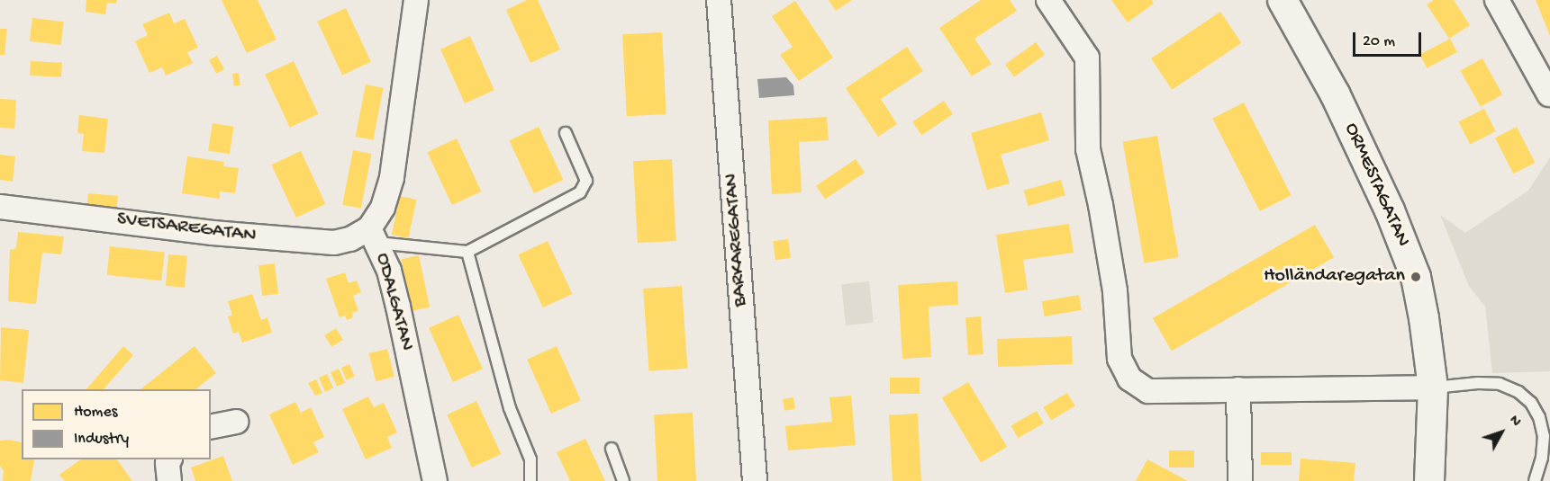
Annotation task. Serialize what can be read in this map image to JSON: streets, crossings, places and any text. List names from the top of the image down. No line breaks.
{"streets":{"street":["ORMESTAGATAN","SVETSAREGATAN","BARKAREGATAN","ODALGATAN"]},"crossings":[["SVETSAREGATAN","ODALGATAN"]],"places":["Holländaregatan"],"legend":["Homes","Industry"],"scale_bar":"20 m","north":"top right"}
